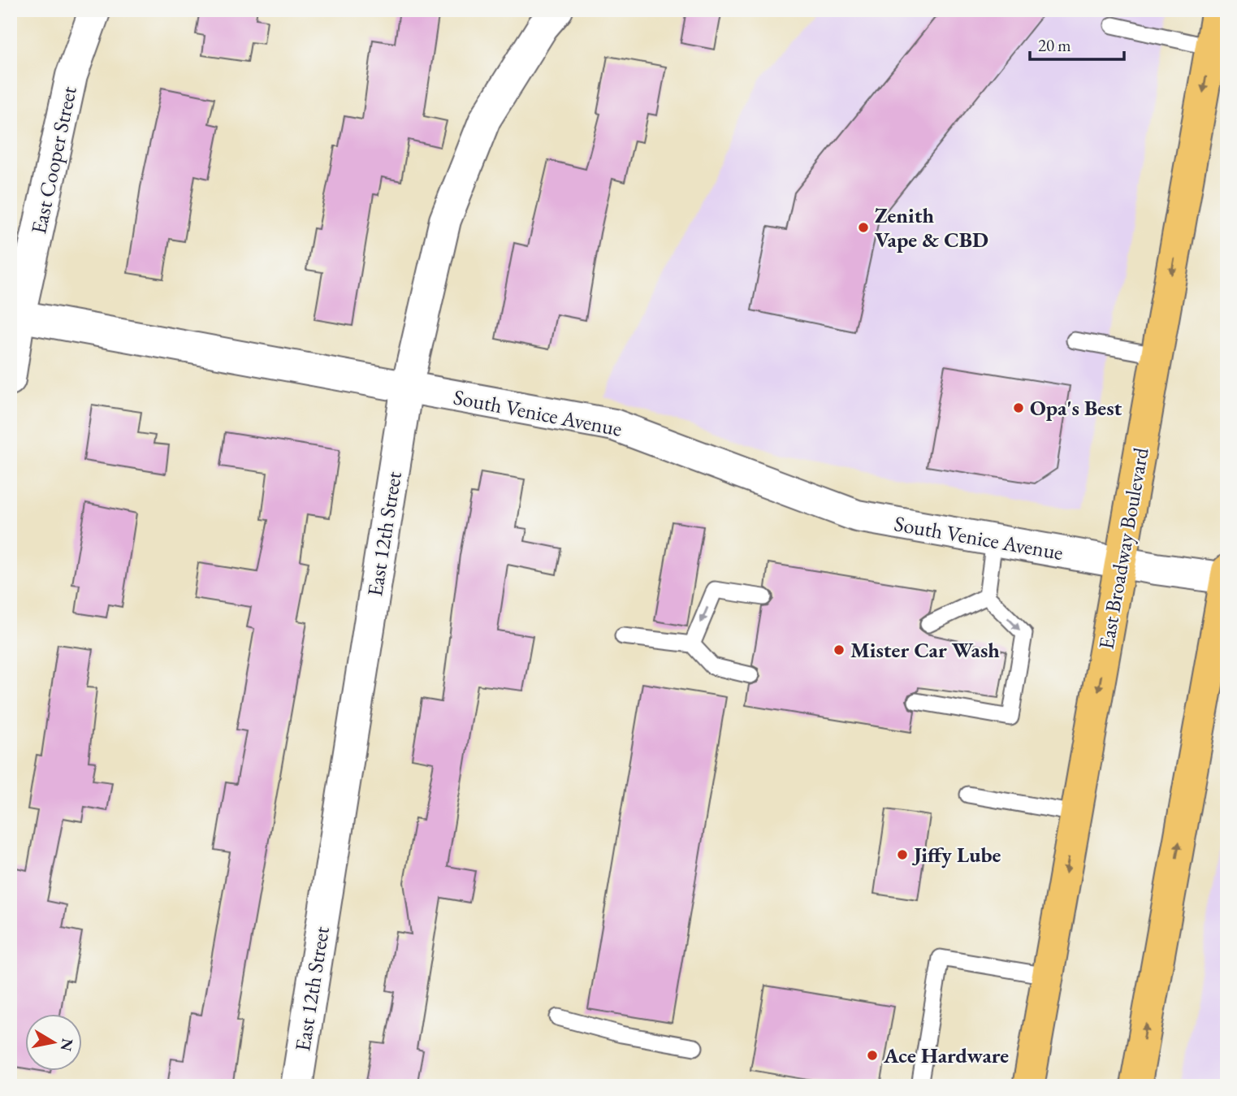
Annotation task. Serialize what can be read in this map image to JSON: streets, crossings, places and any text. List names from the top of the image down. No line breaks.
{"streets":{"main road":["East Broadway Boulevard"],"street":["East Cooper Street","South Venice Avenue","East 12th Street"]},"crossings":[["East Cooper Street","South Venice Avenue"],["South Venice Avenue","East 12th Street"],["South Venice Avenue","East Broadway Boulevard"]],"places":["Zenith Vape & CBD","Opa's Best","Mister Car Wash","Jiffy Lube","Ace Hardware"],"scale_bar":"20 m","north":"right"}
